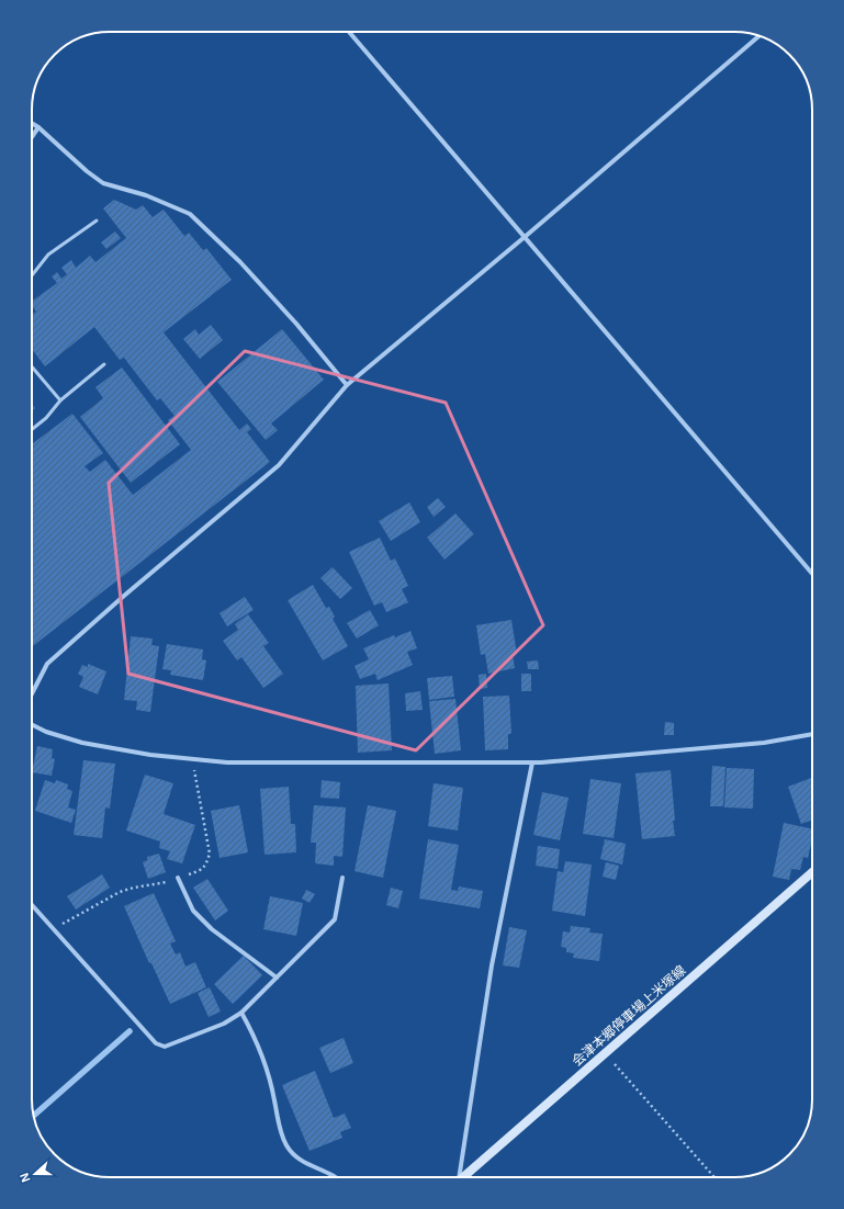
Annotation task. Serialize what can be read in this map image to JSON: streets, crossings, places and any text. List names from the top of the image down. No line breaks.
{"streets":{"main road":["会津本郷停車場上米塚線"]},"north":"left"}
